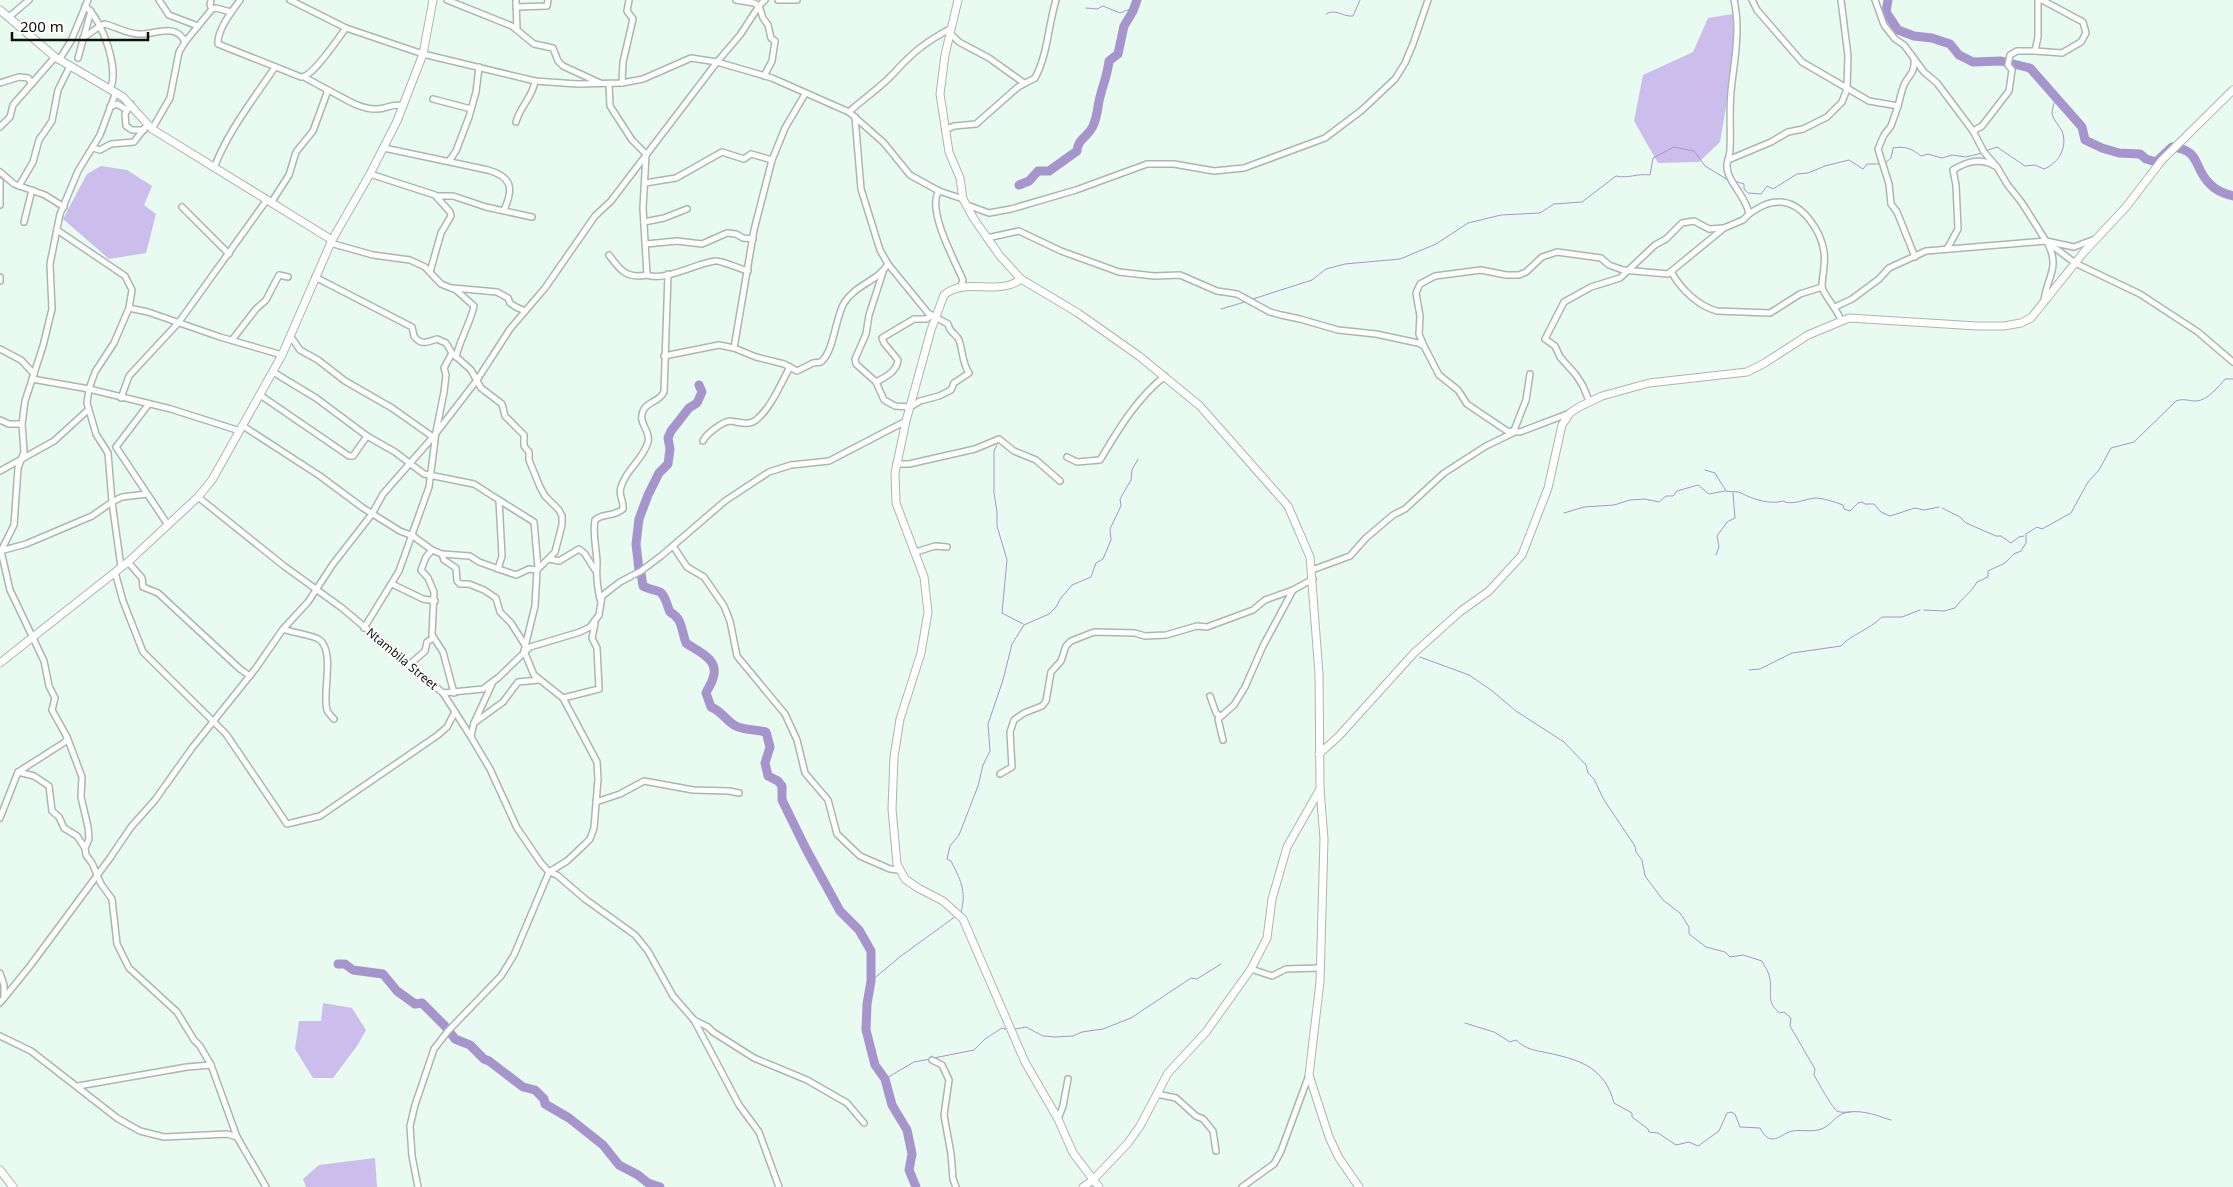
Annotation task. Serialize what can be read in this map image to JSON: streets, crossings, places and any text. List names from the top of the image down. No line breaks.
{"streets":{"street":["Ntambila Street"]},"scale_bar":"200 m"}
